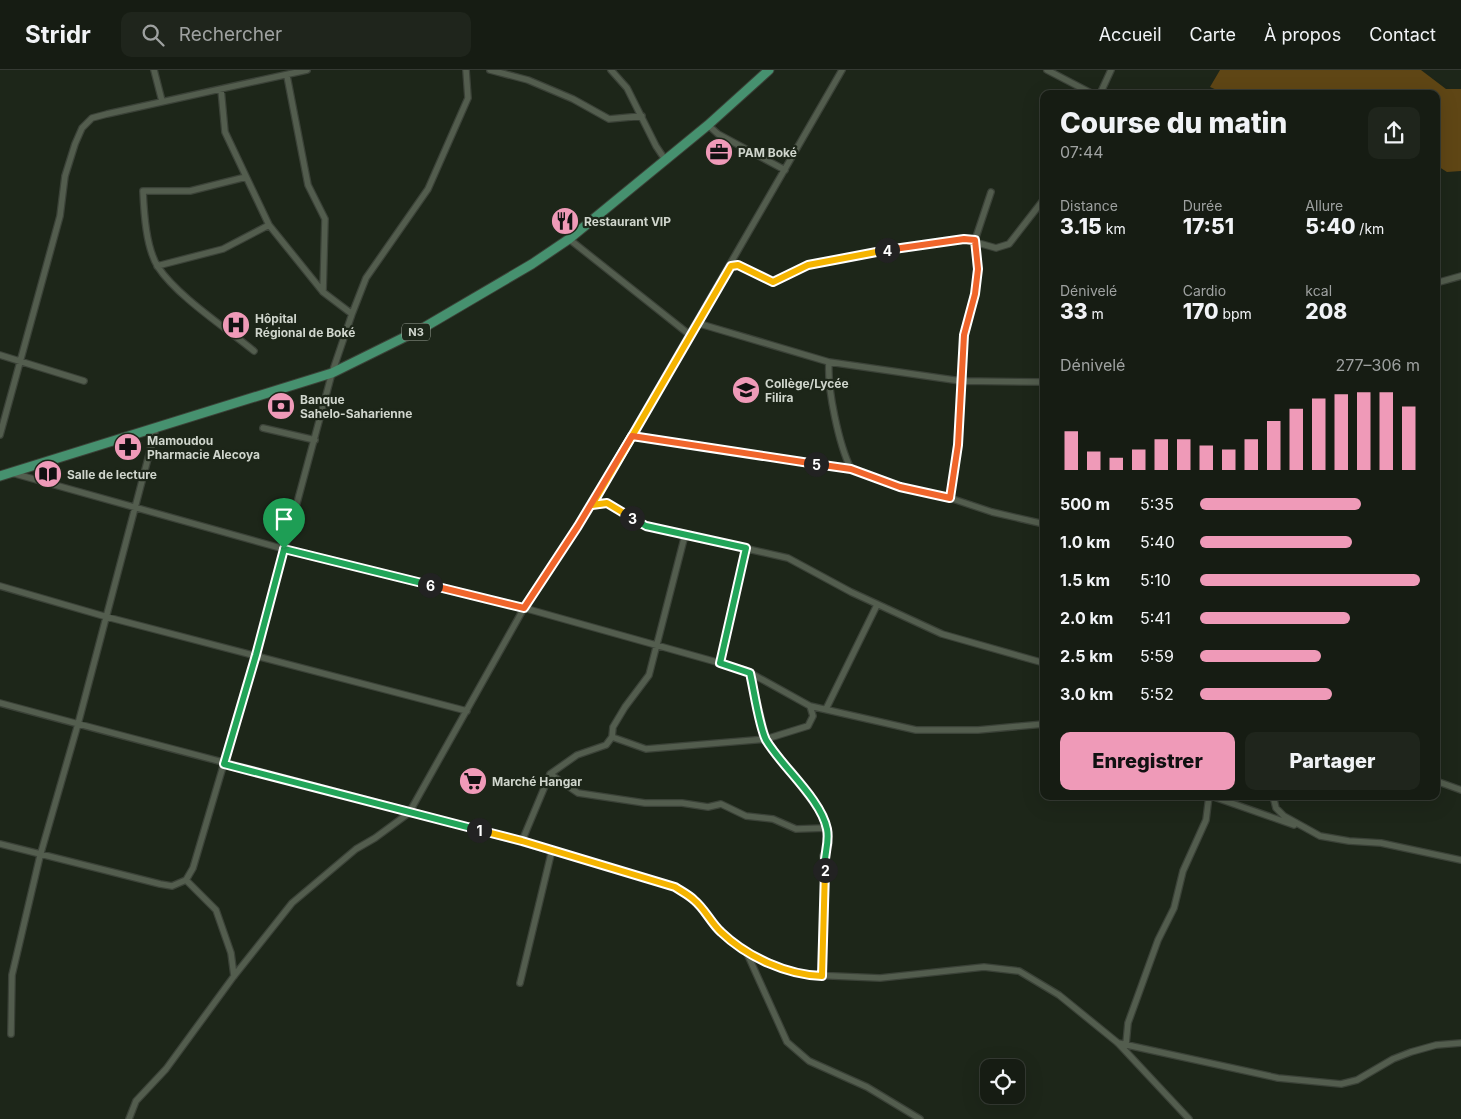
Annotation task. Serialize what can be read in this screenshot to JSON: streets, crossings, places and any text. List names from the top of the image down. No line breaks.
{"streets":{"highway":["N3"]},"places":{"office":["PAM Boké"],"restaurant":["Restaurant VIP"],"hospital":["Hôpital Régional de Boké"],"school or university":["Collège/Lycée Filira"],"bank":["Banque Sahelo-Saharienne"],"pharmacy":["Mamoudou Pharmacie Alecoya"],"library":["Salle de lecture"],"supermarket":["Marché Hangar"]},"page":{"header":"Stridr","search":"Rechercher","nav":["Accueil","Carte","À propos","Contact"],"heading":["Course du matin","07:44"],"stats":[["Distance","3.15 km"],["Durée","17:51"],["Allure","5:40 /km"],["Dénivelé","33 m"],["Cardio","170 bpm"],["kcal","208"]],"pins":["4","5","3","6","1","2"],"chart":["Dénivelé","277–306 m"],"list":[{"name":"500 m","note":"5:35"},{"name":"1.0 km","note":"5:40"},{"name":"1.5 km","note":"5:10"},{"name":"2.0 km","note":"5:41"},{"name":"2.5 km","note":"5:59"},{"name":"3.0 km","note":"5:52"}],"buttons":["Enregistrer","Partager"]}}
